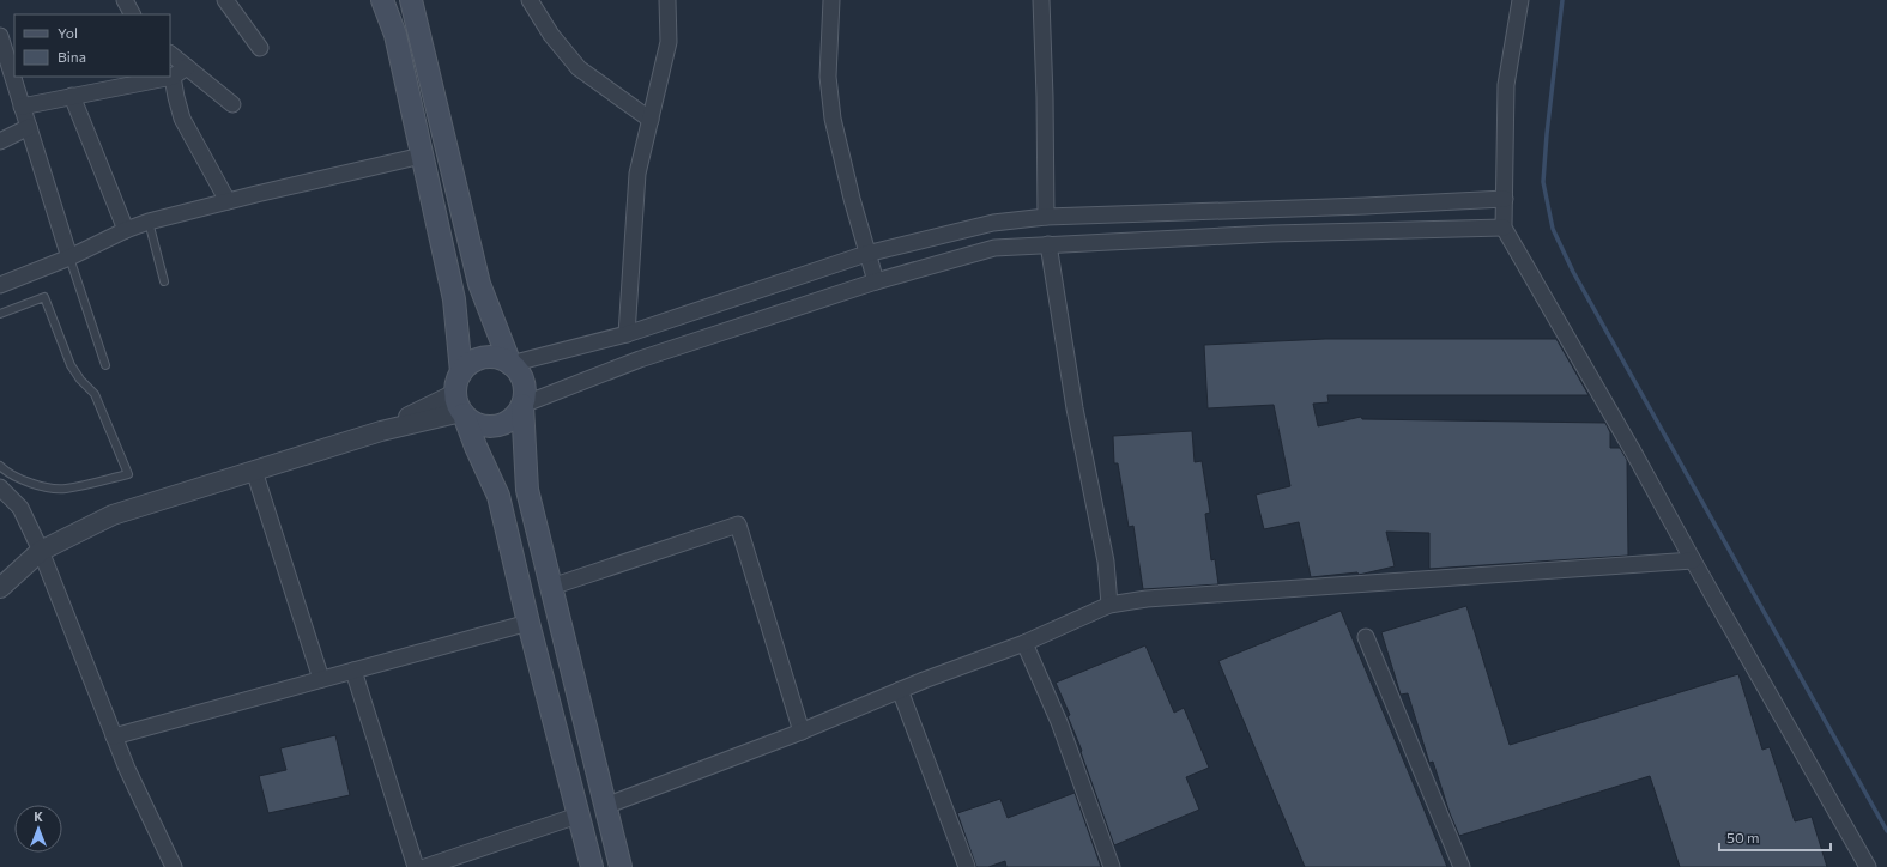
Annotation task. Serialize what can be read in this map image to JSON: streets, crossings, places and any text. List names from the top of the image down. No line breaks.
{"legend":["Yol","Bina"],"scale_bar":"50 m","north":"top"}
